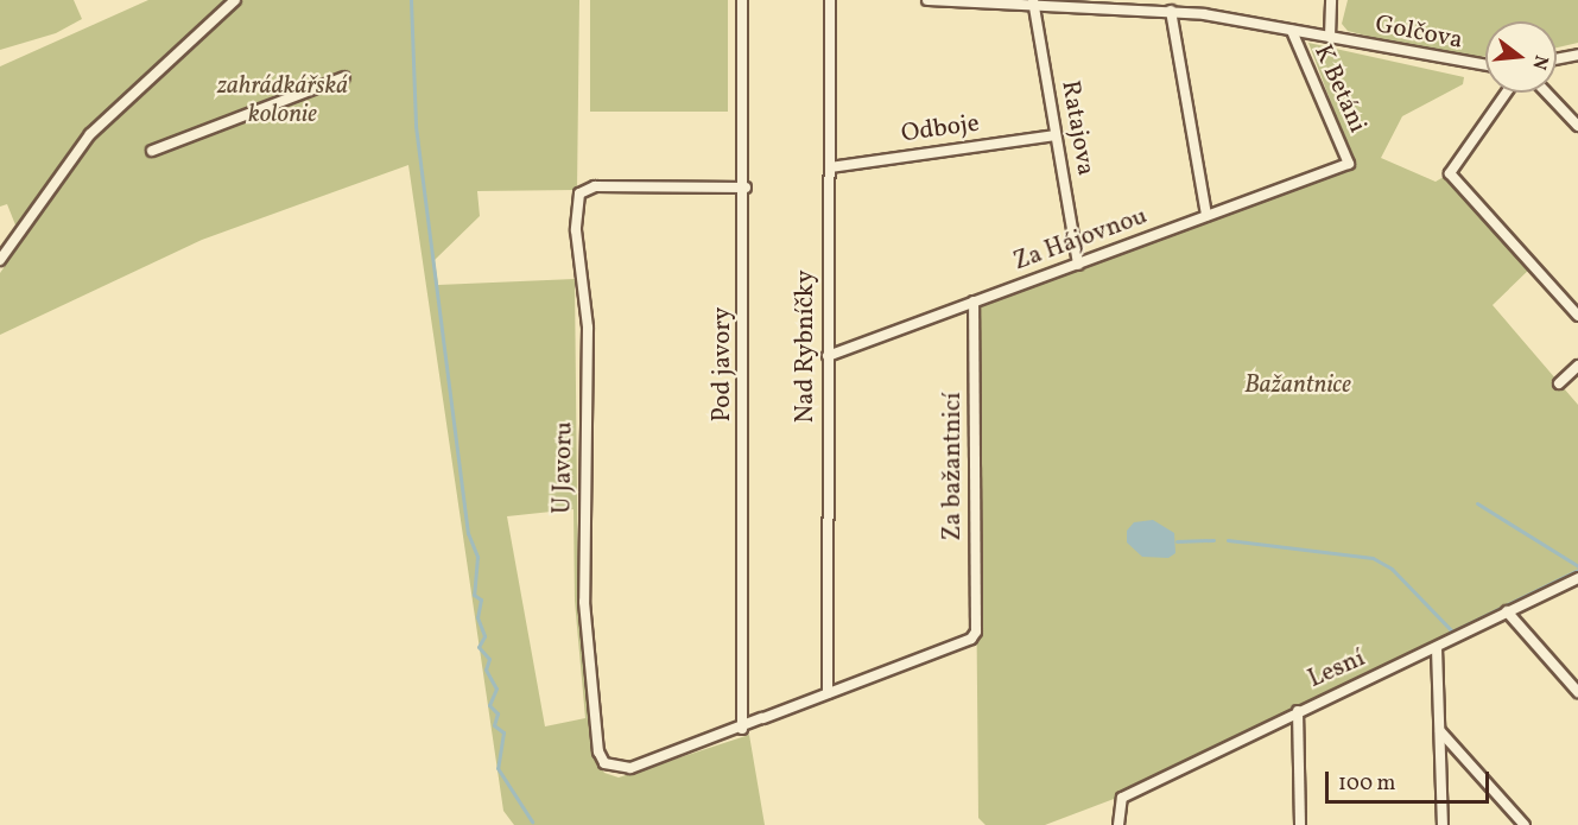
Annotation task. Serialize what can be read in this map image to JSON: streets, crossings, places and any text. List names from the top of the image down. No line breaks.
{"streets":{"street":["Golčova","K Betáni","Ratajova","Odboje","Za Hájovnou","Nad Rybníčky","Pod javory","Za bažantnicí","U Javoru","Lesní"]},"crossings":[["Golčova","K Betáni"],["Golčova","Ratajova"],["K Betáni","Za Hájovnou"],["Ratajova","Odboje"],["Ratajova","Za Hájovnou"],["Odboje","Nad Rybníčky"],["Za Hájovnou","Nad Rybníčky"],["Za Hájovnou","Za bažantnicí"],["Nad Rybníčky","U Javoru"],["Pod javory","U Javoru"],["Za bažantnicí","U Javoru"]],"parks":["zahrádkářská kolonie","Bažantnice"],"scale_bar":"100 m","north":"right"}
